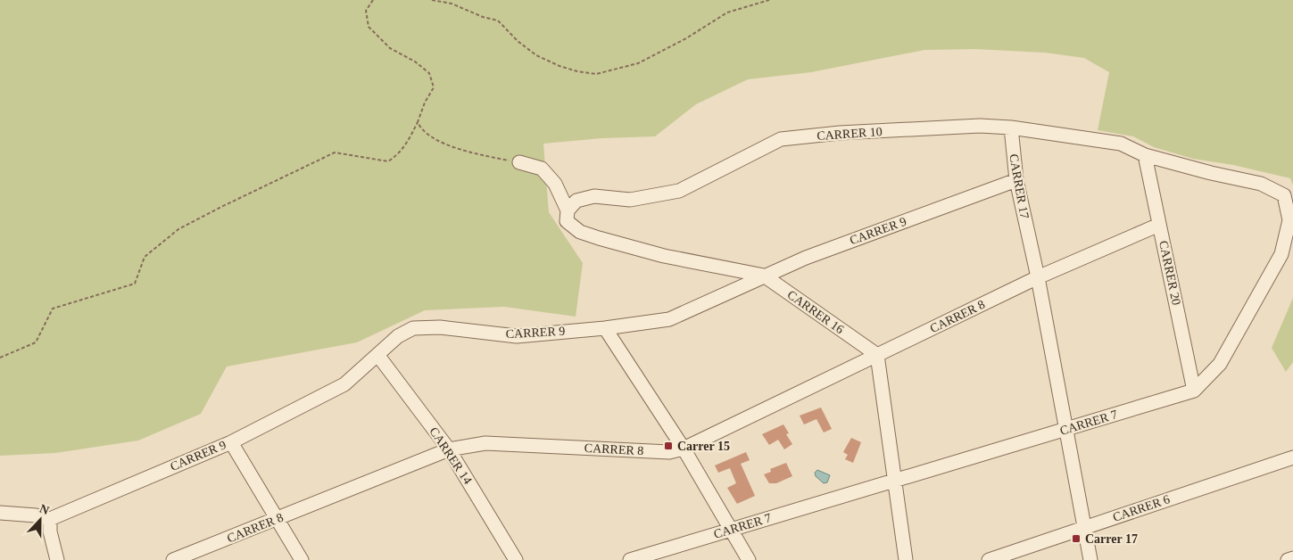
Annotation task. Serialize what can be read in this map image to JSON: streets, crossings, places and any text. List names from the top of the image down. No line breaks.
{"streets":{"street":["CARRER 10","CARRER 17","CARRER 9","CARRER 20","CARRER 16","CARRER 8","CARRER 7","CARRER 14","CARRER 6"]},"crossings":[["CARRER 10","CARRER 17"],["CARRER 10","CARRER 20"],["CARRER 10","CARRER 16"],["CARRER 10","CARRER 7"],["CARRER 17","CARRER 9"],["CARRER 17","CARRER 8"],["CARRER 17","CARRER 7"],["CARRER 17","CARRER 6"],["CARRER 9","CARRER 16"],["CARRER 9","CARRER 14"],["CARRER 20","CARRER 8"],["CARRER 20","CARRER 7"],["CARRER 16","CARRER 8"],["CARRER 8","CARRER 14"]],"places":{"transit":["Carrer 15","Carrer 17"]},"north":"top"}
